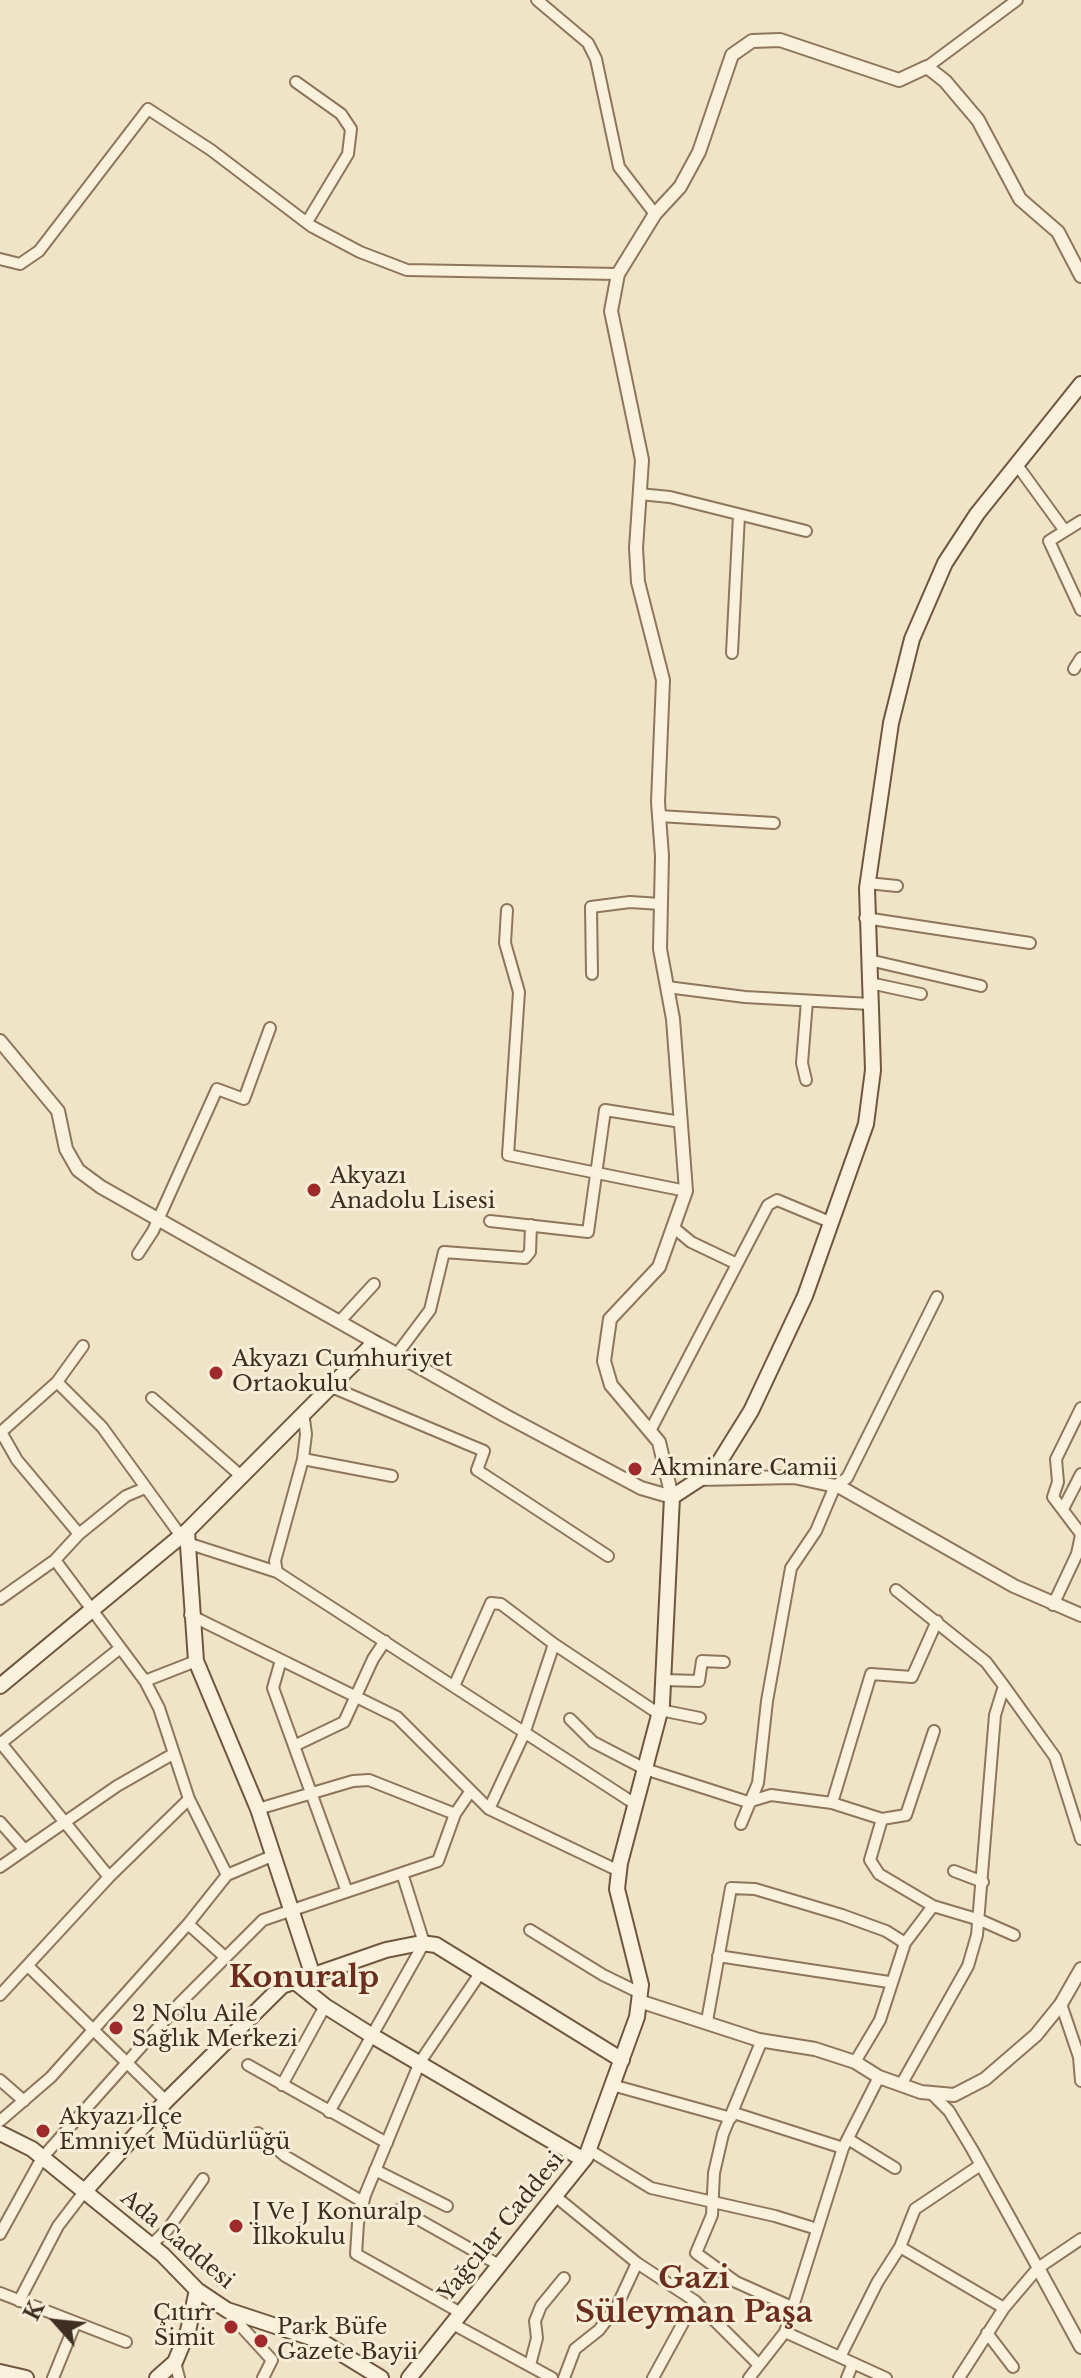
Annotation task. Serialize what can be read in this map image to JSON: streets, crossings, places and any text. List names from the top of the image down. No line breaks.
{"streets":{"main road":["Yağcılar Caddesi","Ada Caddesi"]},"districts":["Konuralp","Gazi Süleyman Paşa"],"places":["Akyazı Anadolu Lisesi","Akyazı Cumhuriyet Ortaokulu","Akminare Camii","2 Nolu Aile Sağlık Merkezi","Akyazı İlçe Emniyet Müdürlüğü","J Ve J Konuralp İlkokulu","Çıtırr Simit","Park Büfe Gazete Bayii"],"north":"top left"}
